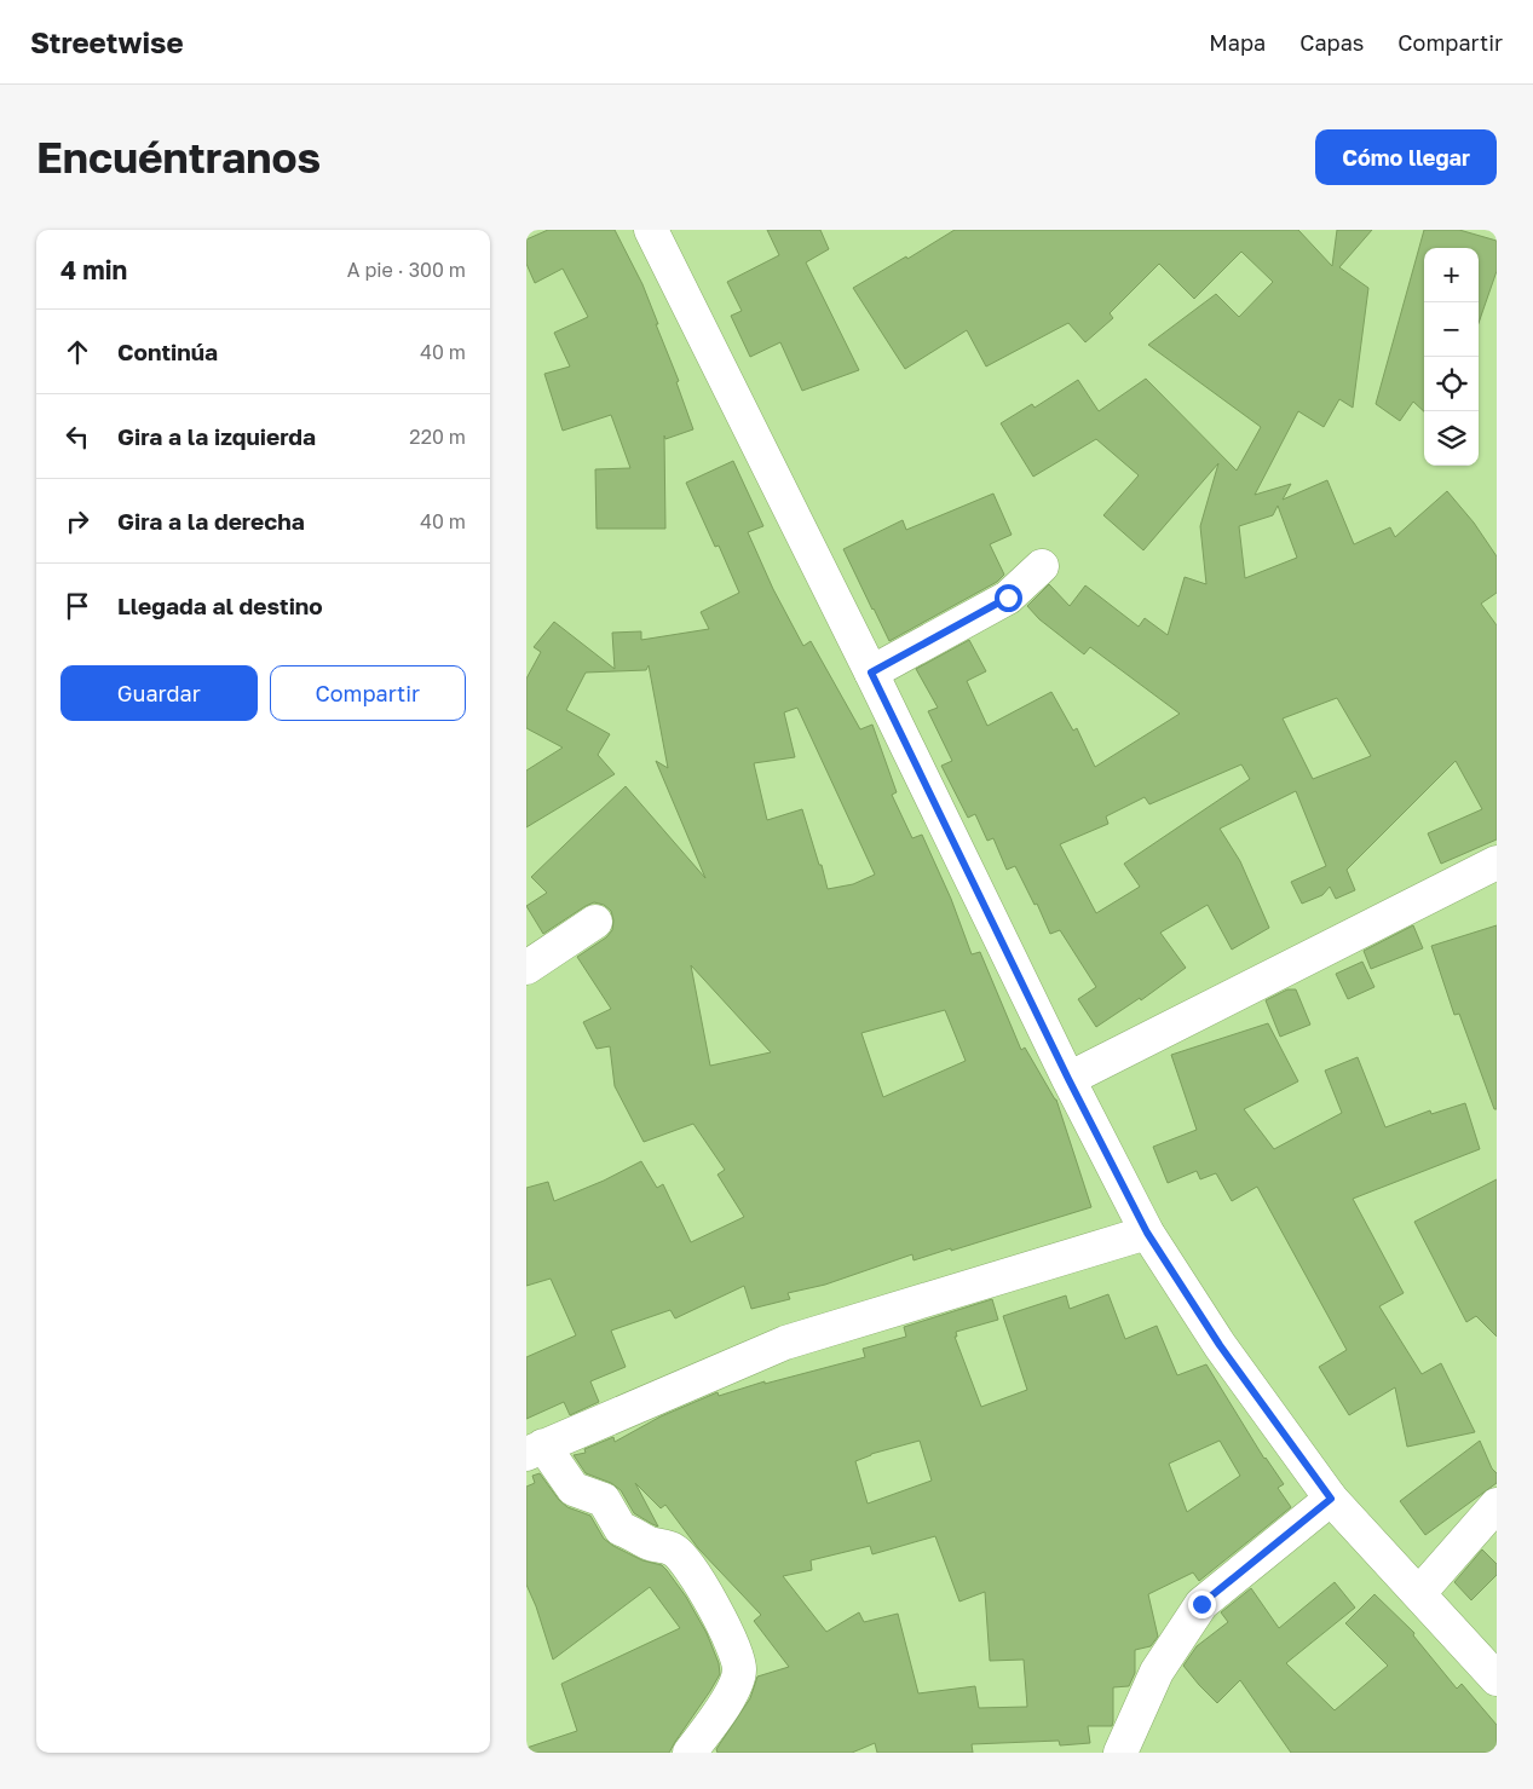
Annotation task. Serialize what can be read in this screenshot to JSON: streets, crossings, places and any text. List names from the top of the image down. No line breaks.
{"page":{"header":"Streetwise","nav":["Mapa","Capas","Compartir"],"buttons":["Cómo llegar",["Guardar","Compartir"]],"title":"Encuéntranos","heading":["4 min","A pie · 300 m"],"map_buttons":["+","−"],"list":[["Continúa","40 m"],["Gira a la izquierda","220 m"],["Gira a la derecha","40 m"],"Llegada al destino"]}}
